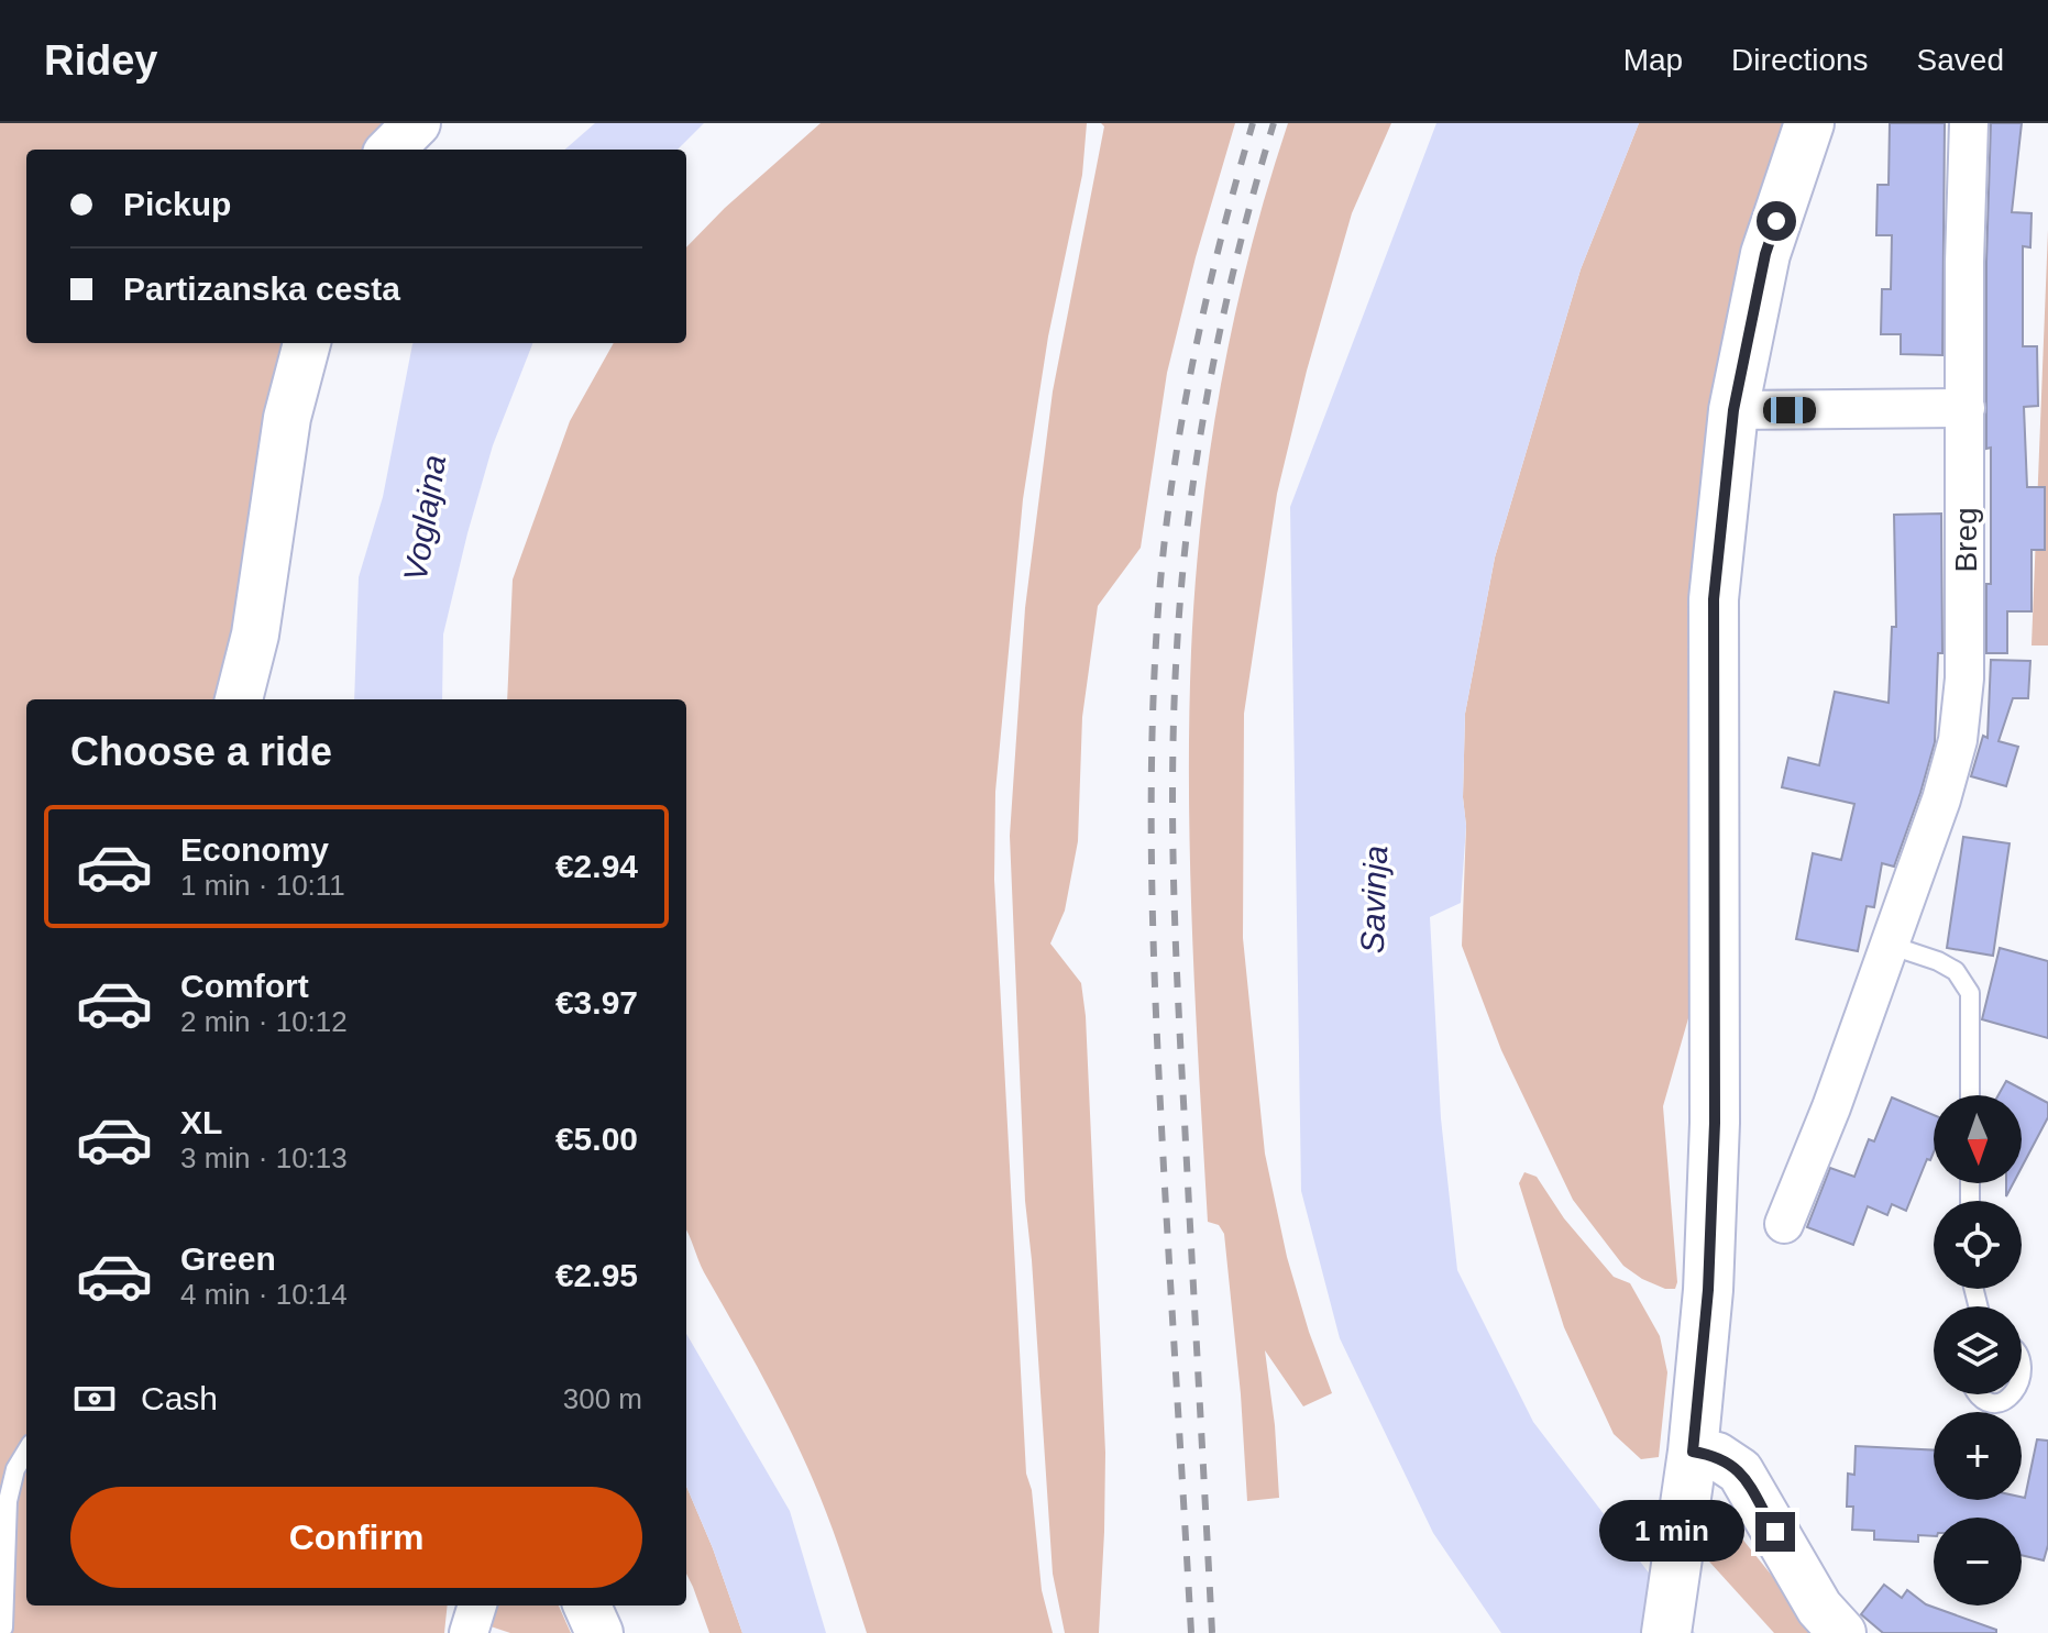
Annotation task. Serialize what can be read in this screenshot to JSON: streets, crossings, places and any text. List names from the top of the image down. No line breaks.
{"streets":{"street":["Breg"]},"water":["Voglajna","Savinja"],"north":"bottom","page":{"header":"Ridey","nav":["Map","Directions","Saved"],"banner":["Pickup","Partizanska cesta"],"heading":"Choose a ride","list":[{"name":"Economy","note":"1 min · 10:11","value":"€2.94"},{"name":"Comfort","note":"2 min · 10:12","value":"€3.97"},{"name":"XL","note":"3 min · 10:13","value":"€5.00"},{"name":"Green","note":"4 min · 10:14","value":"€2.95"}],"map_buttons":["+","−"],"pay":["Cash","300 m"],"buttons":"Confirm","bubble":"1 min"}}
